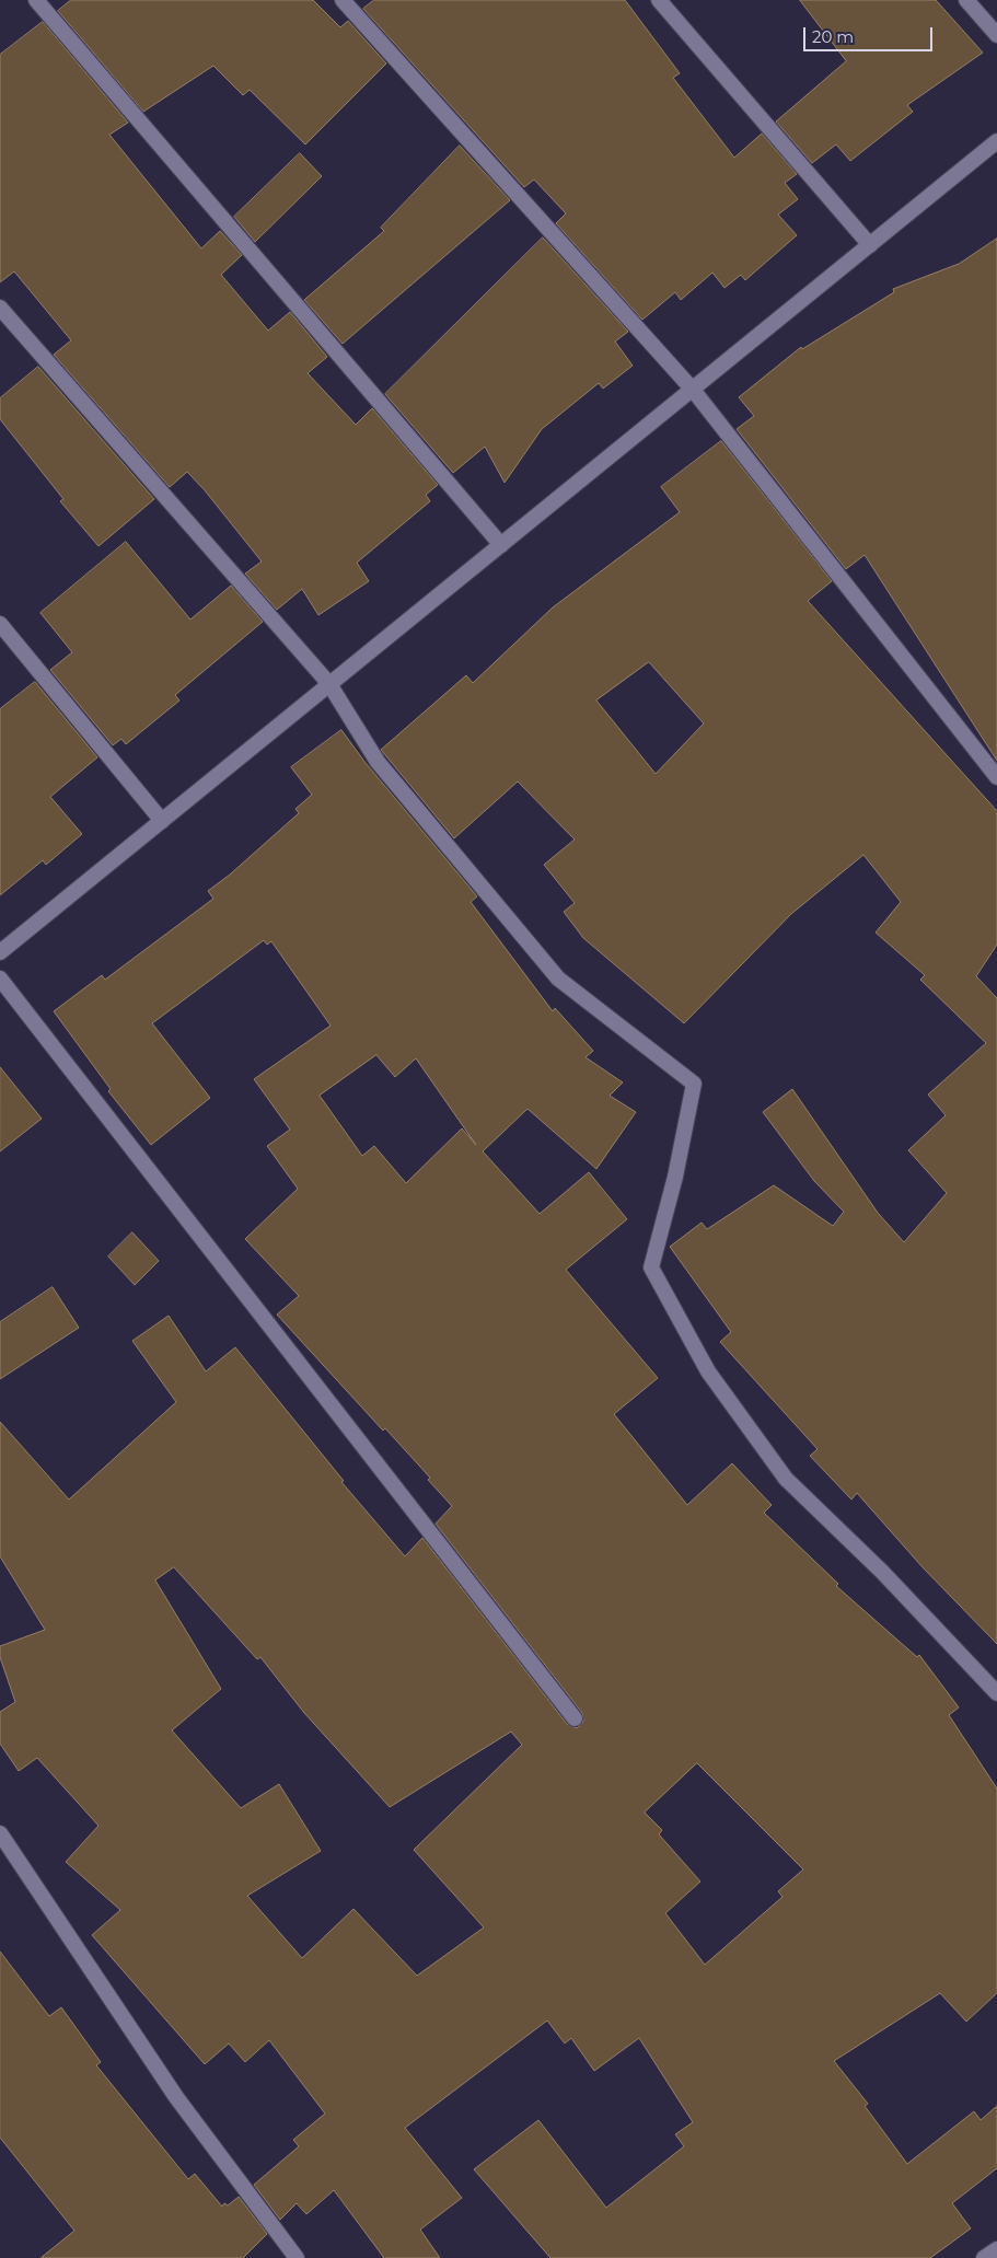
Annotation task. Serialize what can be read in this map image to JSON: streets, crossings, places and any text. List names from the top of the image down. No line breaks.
{"scale_bar":"20 m"}
